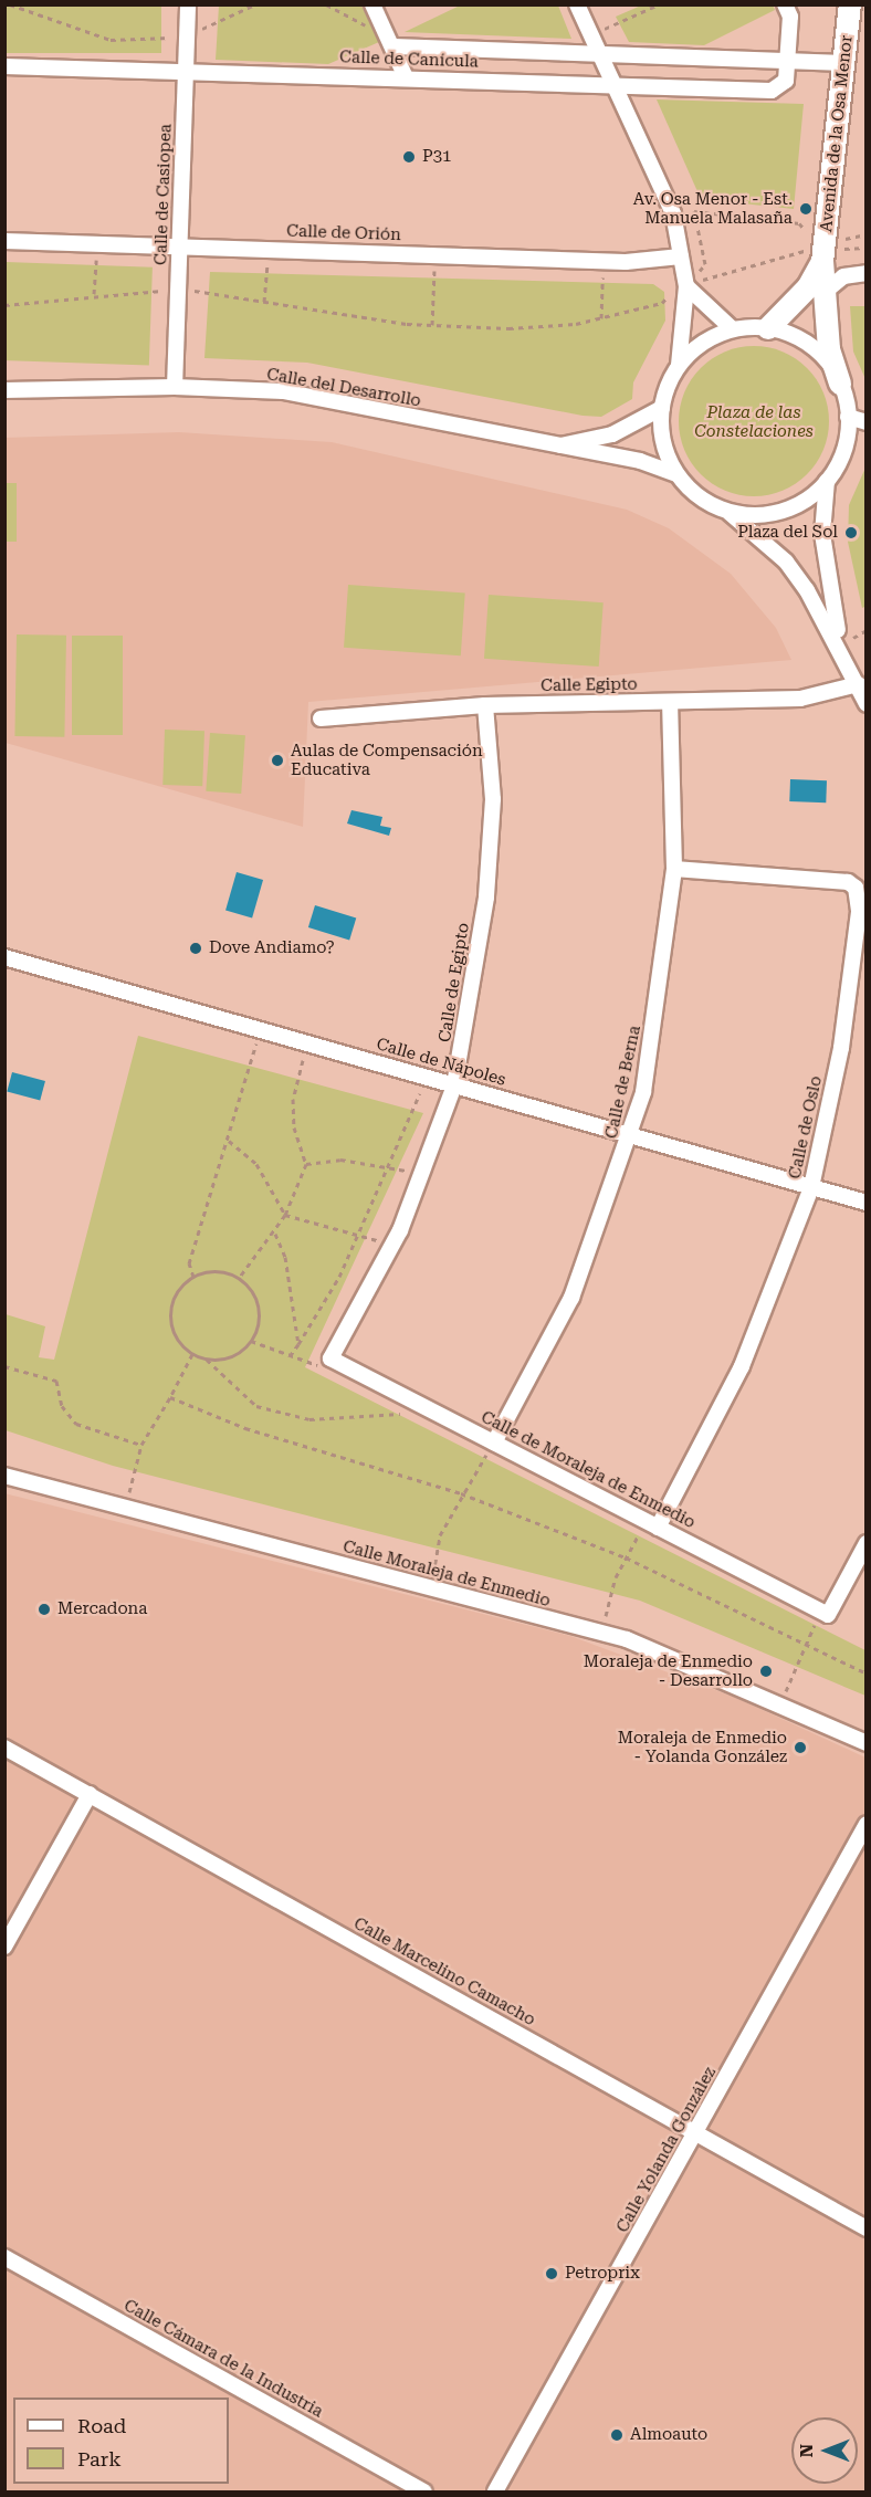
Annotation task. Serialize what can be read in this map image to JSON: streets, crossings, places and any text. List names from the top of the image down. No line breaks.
{"streets":{"street":["Calle de Canícula","Avenida de la Osa Menor","Calle de Casiopea","Calle de Orión","Calle del Desarrollo","Calle Egipto","Calle de Egipto","Calle de Nápoles","Calle de Berna","Calle de Oslo","Calle de Moraleja de Enmedio","Calle Moraleja de Enmedio","Calle Marcelino Camacho","Calle Yolanda González","Calle Cámara de la Industria"]},"crossings":[["Calle de Canícula","Avenida de la Osa Menor"],["Calle de Canícula","Calle de Casiopea"],["Calle de Casiopea","Calle de Orión"],["Calle de Casiopea","Calle del Desarrollo"],["Calle Egipto","Calle de Egipto"],["Calle Egipto","Calle de Berna"],["Calle de Egipto","Calle de Nápoles"],["Calle de Egipto","Calle de Moraleja de Enmedio"],["Calle de Nápoles","Calle de Berna"],["Calle de Nápoles","Calle de Oslo"],["Calle de Berna","Calle de Oslo"],["Calle de Berna","Calle de Moraleja de Enmedio"],["Calle de Oslo","Calle de Moraleja de Enmedio"],["Calle Marcelino Camacho","Calle Yolanda González"]],"parks":["Plaza de las Constelaciones"],"places":["P31","Av. Osa Menor - Est. Manuela Malasaña","Plaza del Sol","Aulas de Compensación Educativa","Dove Andiamo?","Mercadona","Moraleja de Enmedio - Desarrollo","Moraleja de Enmedio - Yolanda González","Petroprix","Almoauto"],"legend":["Road","Park"],"north":"left"}
